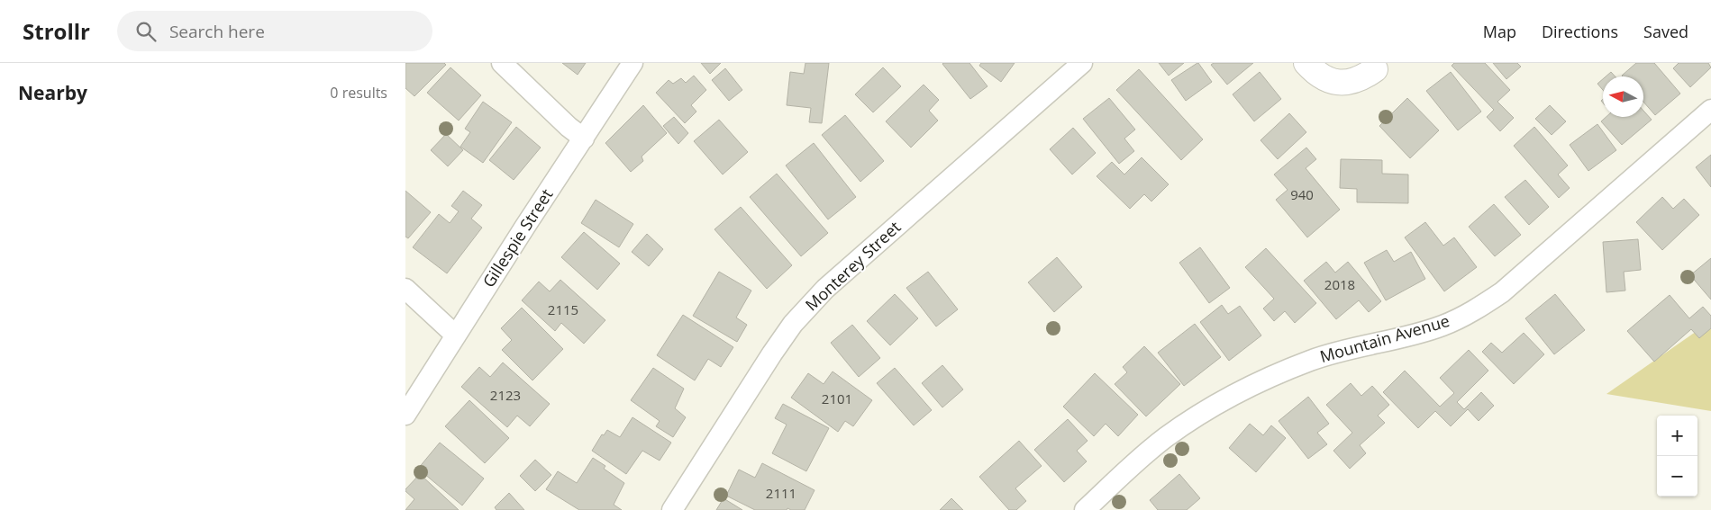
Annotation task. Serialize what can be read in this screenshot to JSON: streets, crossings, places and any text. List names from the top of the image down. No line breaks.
{"streets":{"street":["Gillespie Street","Monterey Street","Mountain Avenue"]},"house_numbers":["940","2018","2115","2123","2101","2111"],"north":"left","page":{"header":"Strollr","search":"Search here","nav":["Map","Directions","Saved"],"heading":["Nearby","0 results"],"map_buttons":["+","−"]}}
